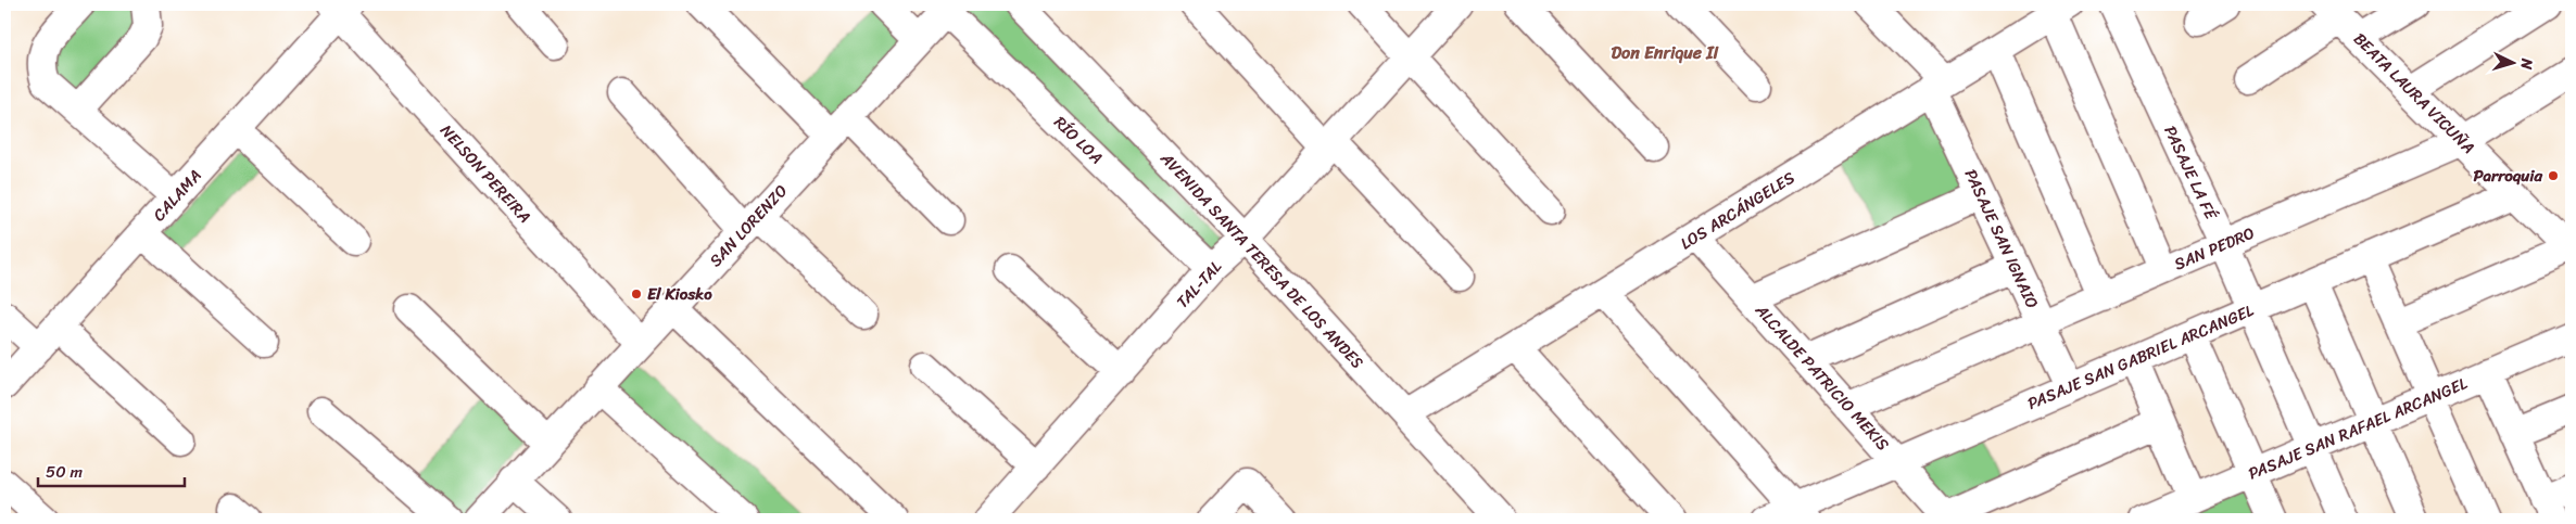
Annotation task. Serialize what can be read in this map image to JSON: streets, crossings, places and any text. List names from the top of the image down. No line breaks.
{"streets":{"street":["BEATA LAURA VICUÑA","RÍO LOA","PASAJE LA FÉ","NELSON PEREIRA","CALAMA","LOS ARCÁNGELES","SAN LORENZO","PASAJE SAN IGNAIO","SAN PEDRO","AVENIDA SANTA TERESA DE LOS ANDES","TAL-TAL","PASAJE SAN GABRIEL ARCANGEL","ALCALDE PATRICIO MEKIS","PASAJE SAN RAFAEL ARCANGEL"]},"crossings":[["BEATA LAURA VICUÑA","SAN PEDRO"],["BEATA LAURA VICUÑA","PASAJE SAN GABRIEL ARCANGEL"],["RÍO LOA","SAN LORENZO"],["RÍO LOA","TAL-TAL"],["PASAJE LA FÉ","SAN PEDRO"],["PASAJE LA FÉ","PASAJE SAN GABRIEL ARCANGEL"],["PASAJE LA FÉ","PASAJE SAN RAFAEL ARCANGEL"],["NELSON PEREIRA","CALAMA"],["NELSON PEREIRA","SAN LORENZO"],["LOS ARCÁNGELES","PASAJE SAN IGNAIO"],["LOS ARCÁNGELES","AVENIDA SANTA TERESA DE LOS ANDES"],["LOS ARCÁNGELES","ALCALDE PATRICIO MEKIS"],["PASAJE SAN IGNAIO","SAN PEDRO"],["PASAJE SAN IGNAIO","PASAJE SAN GABRIEL ARCANGEL"],["SAN PEDRO","ALCALDE PATRICIO MEKIS"],["AVENIDA SANTA TERESA DE LOS ANDES","TAL-TAL"],["PASAJE SAN GABRIEL ARCANGEL","ALCALDE PATRICIO MEKIS"]],"districts":["Don Enrique II"],"places":["Parroquia","El Kiosko"],"scale_bar":"50 m","north":"right"}
